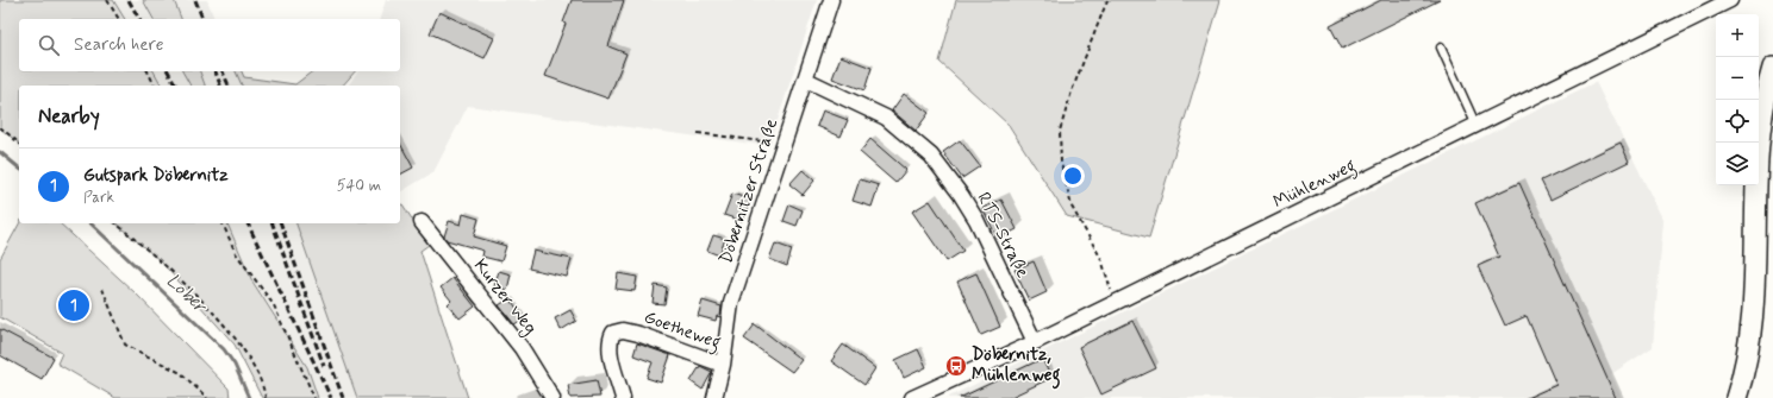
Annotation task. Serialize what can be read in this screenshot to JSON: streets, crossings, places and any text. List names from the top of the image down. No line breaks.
{"streets":{"street":["Mühlenweg","Döbernitzer Straße","RTS-Straße","Kurzer Weg","Goetheweg"]},"crossings":[["Mühlenweg","RTS-Straße"],["Döbernitzer Straße","RTS-Straße"],["Döbernitzer Straße","Goetheweg"]],"water":["Lober"],"places":{"bus stop":["Döbernitz, Mühlenweg"]},"page":{"map_buttons":["+","−"],"search":"Search here","heading":"Nearby","list":[{"mark":"1","name":"Gutspark Döbernitz","note":"Park","value":"540 m"}],"pins":"1"}}
